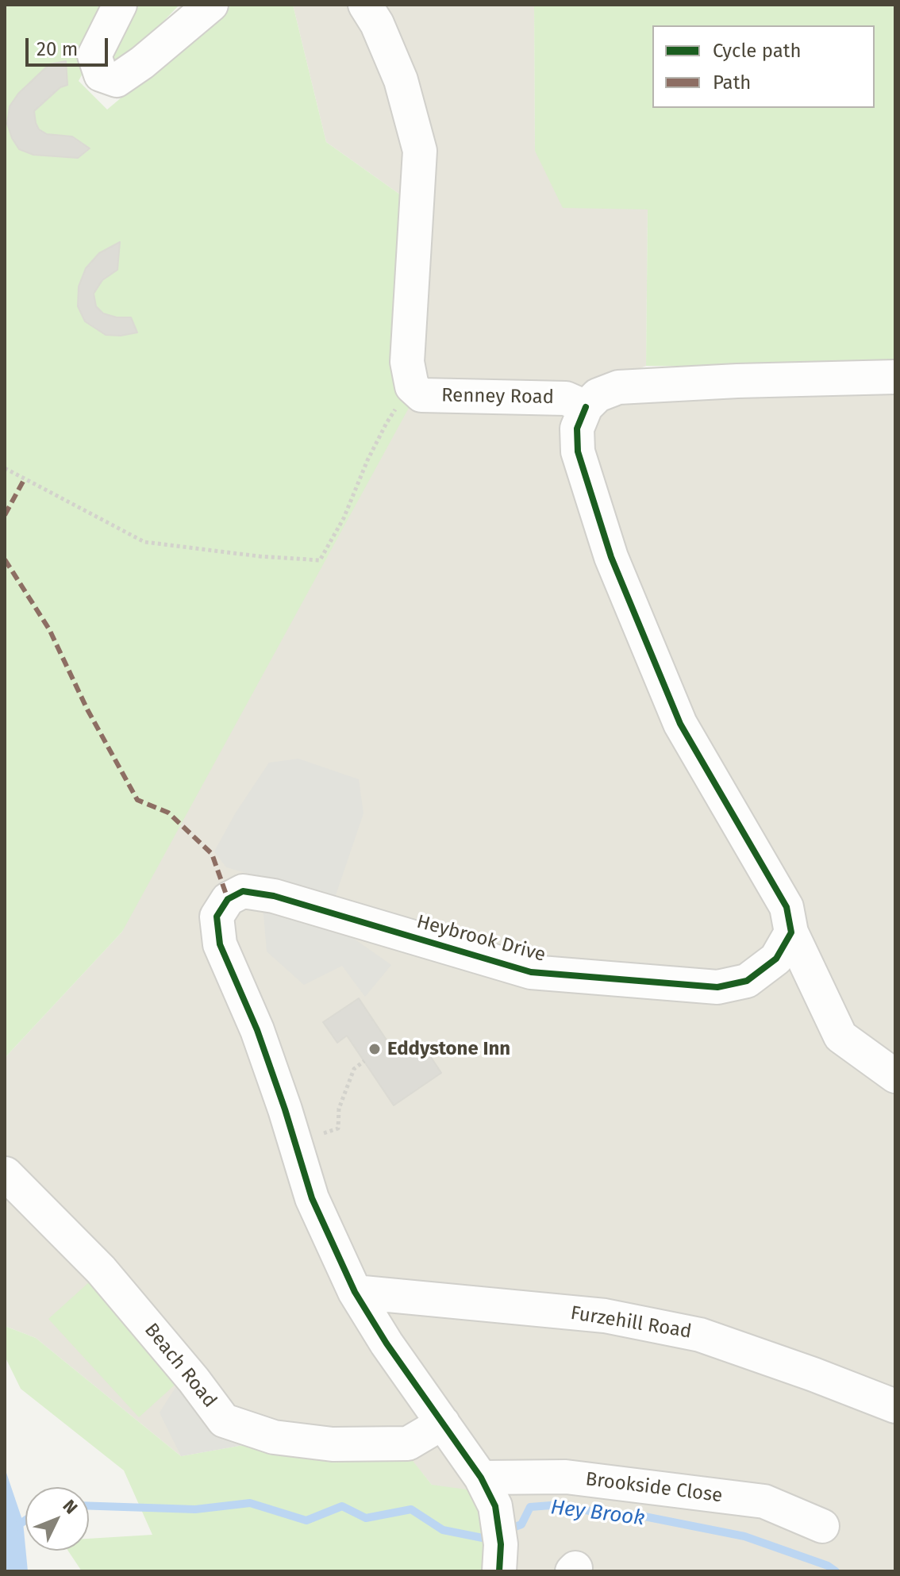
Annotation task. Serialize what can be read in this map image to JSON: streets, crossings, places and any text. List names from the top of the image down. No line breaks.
{"streets":{"street":["Renney Road","Heybrook Drive","Furzehill Road","Beach Road","Brookside Close"]},"crossings":[["Heybrook Drive","Furzehill Road"],["Heybrook Drive","Beach Road"],["Heybrook Drive","Brookside Close"]],"water":["Hey Brook"],"places":["Eddystone Inn"],"legend":["Cycle path","Path"],"scale_bar":"20 m","north":"top right"}
